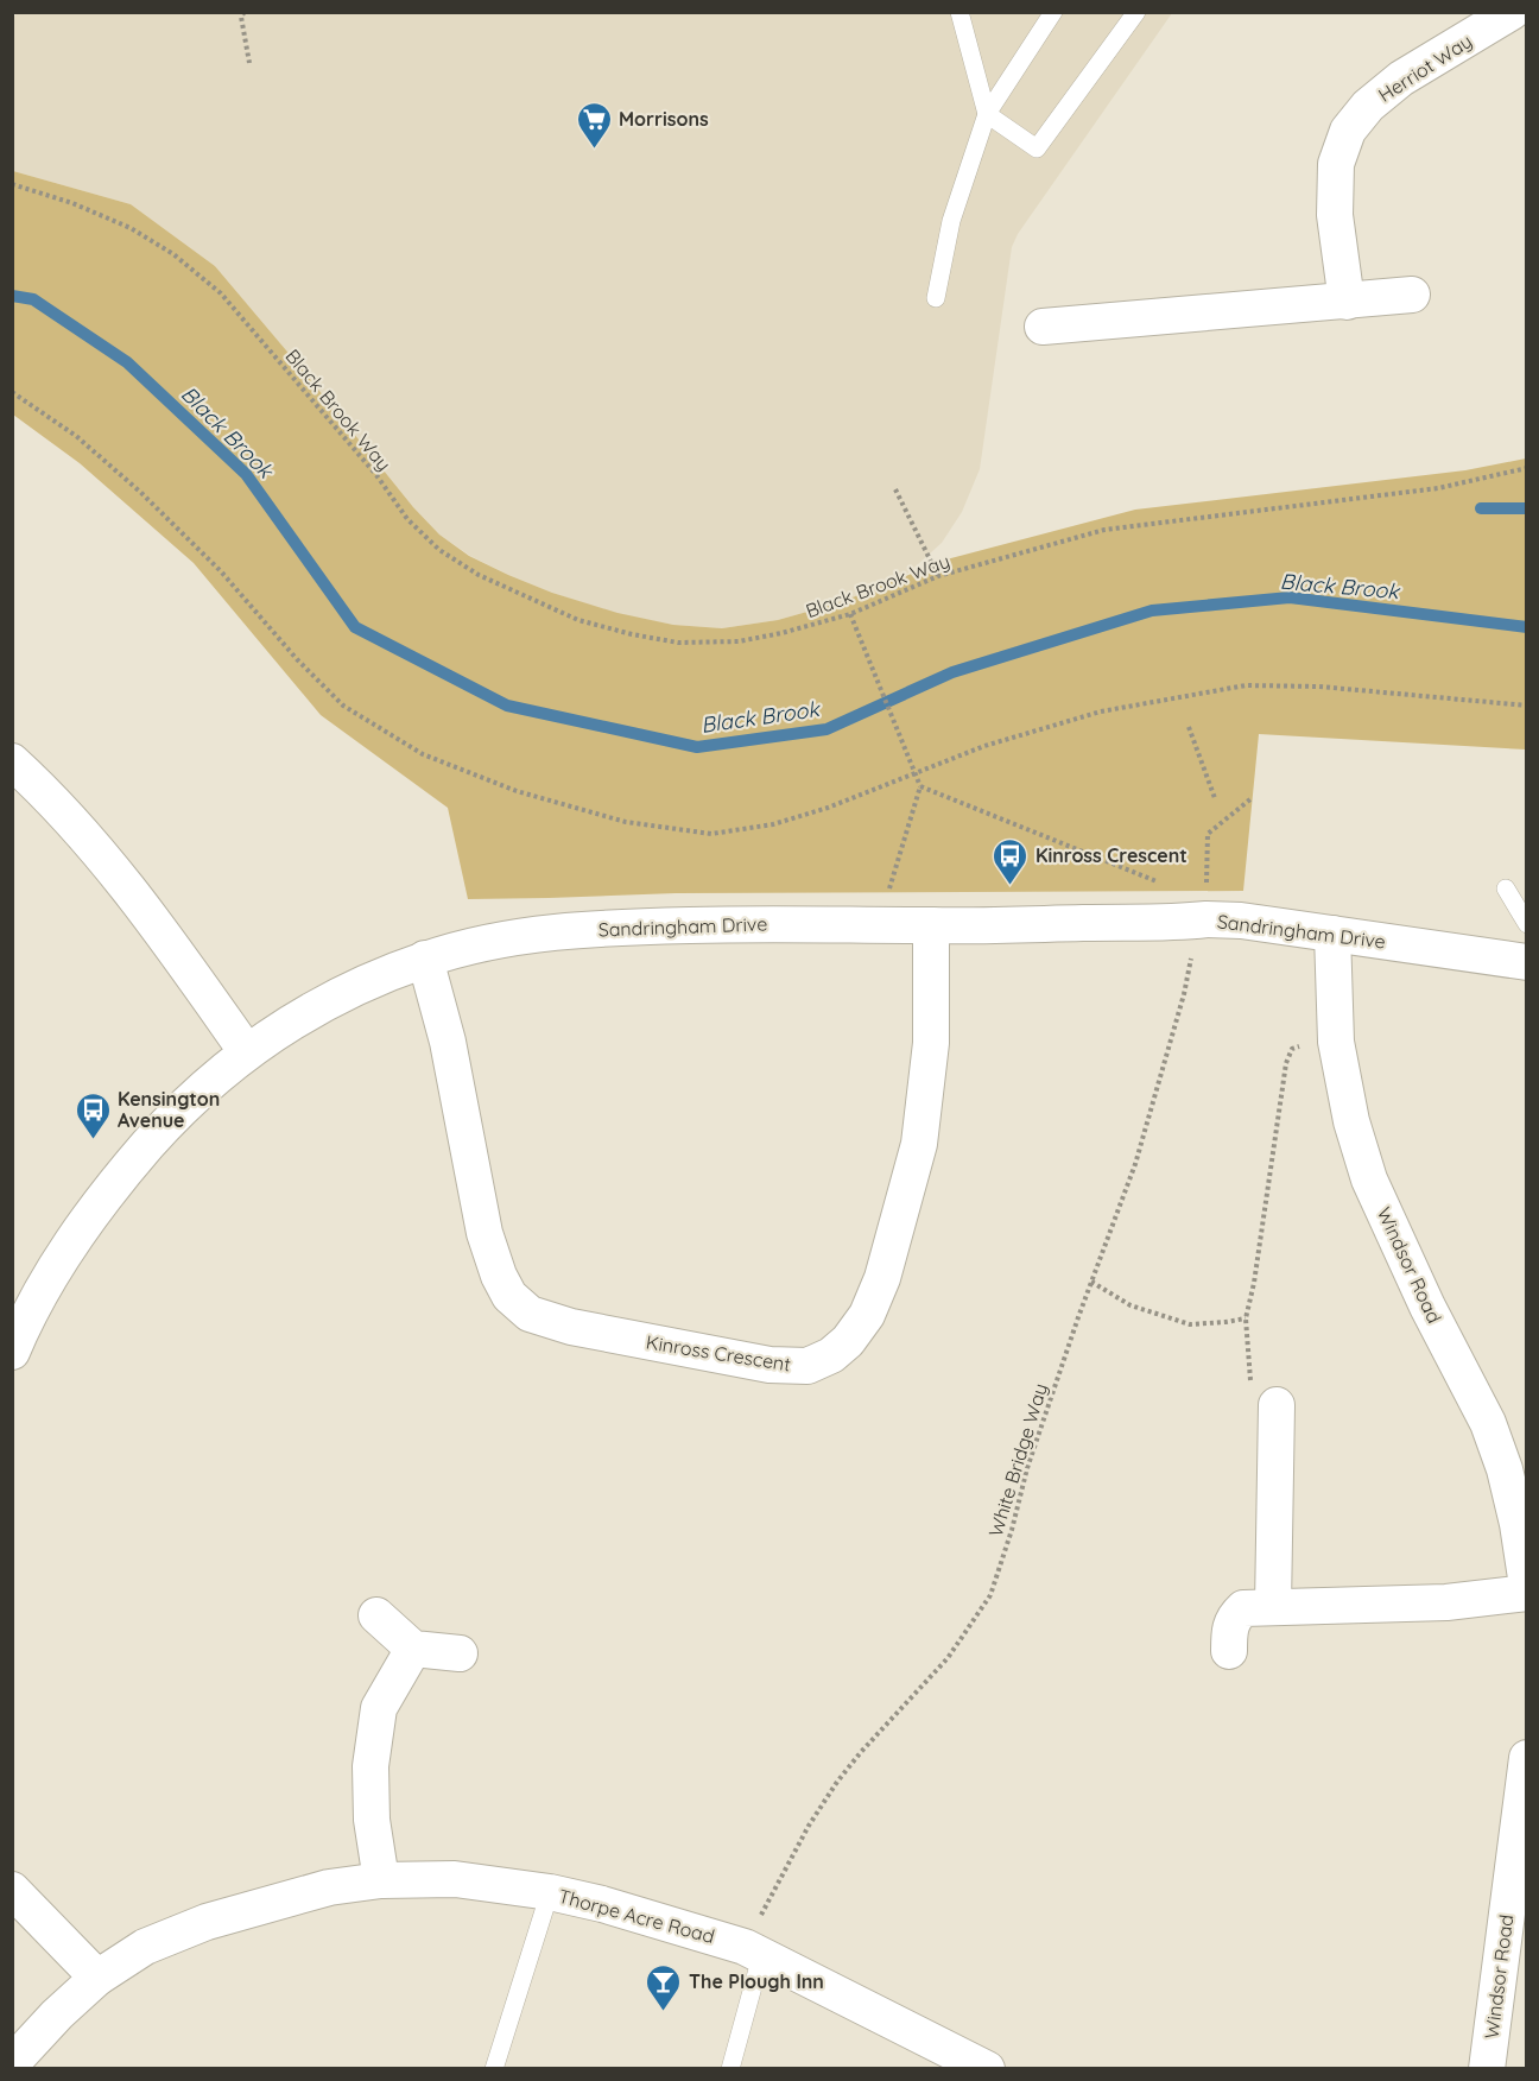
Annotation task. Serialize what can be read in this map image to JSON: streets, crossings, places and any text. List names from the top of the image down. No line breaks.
{"streets":{"street":["Herriot Way","Sandringham Drive","Windsor Road","Kinross Crescent","Thorpe Acre Road"],"path":["Black Brook Way","White Bridge Way"]},"crossings":[["Sandringham Drive","Windsor Road"],["Sandringham Drive","Kinross Crescent"],["Sandringham Drive","White Bridge Way"],["White Bridge Way","Thorpe Acre Road"]],"water":["Black Brook"],"places":{"supermarket":["Morrisons"],"bus stop":["Kinross Crescent","Kensington Avenue"],"bar":["The Plough Inn"]}}
